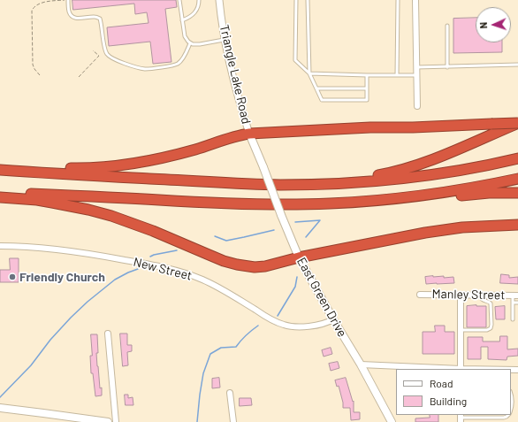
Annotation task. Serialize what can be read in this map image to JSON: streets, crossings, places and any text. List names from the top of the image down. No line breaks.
{"streets":{"main road":["Triangle Lake Road","East Green Drive"],"street":["New Street","Manley Street"]},"crossings":[["Triangle Lake Road","East Green Drive"],["New Street","East Green Drive"]],"places":["Friendly Church"],"legend":["Road","Building"],"north":"left"}
